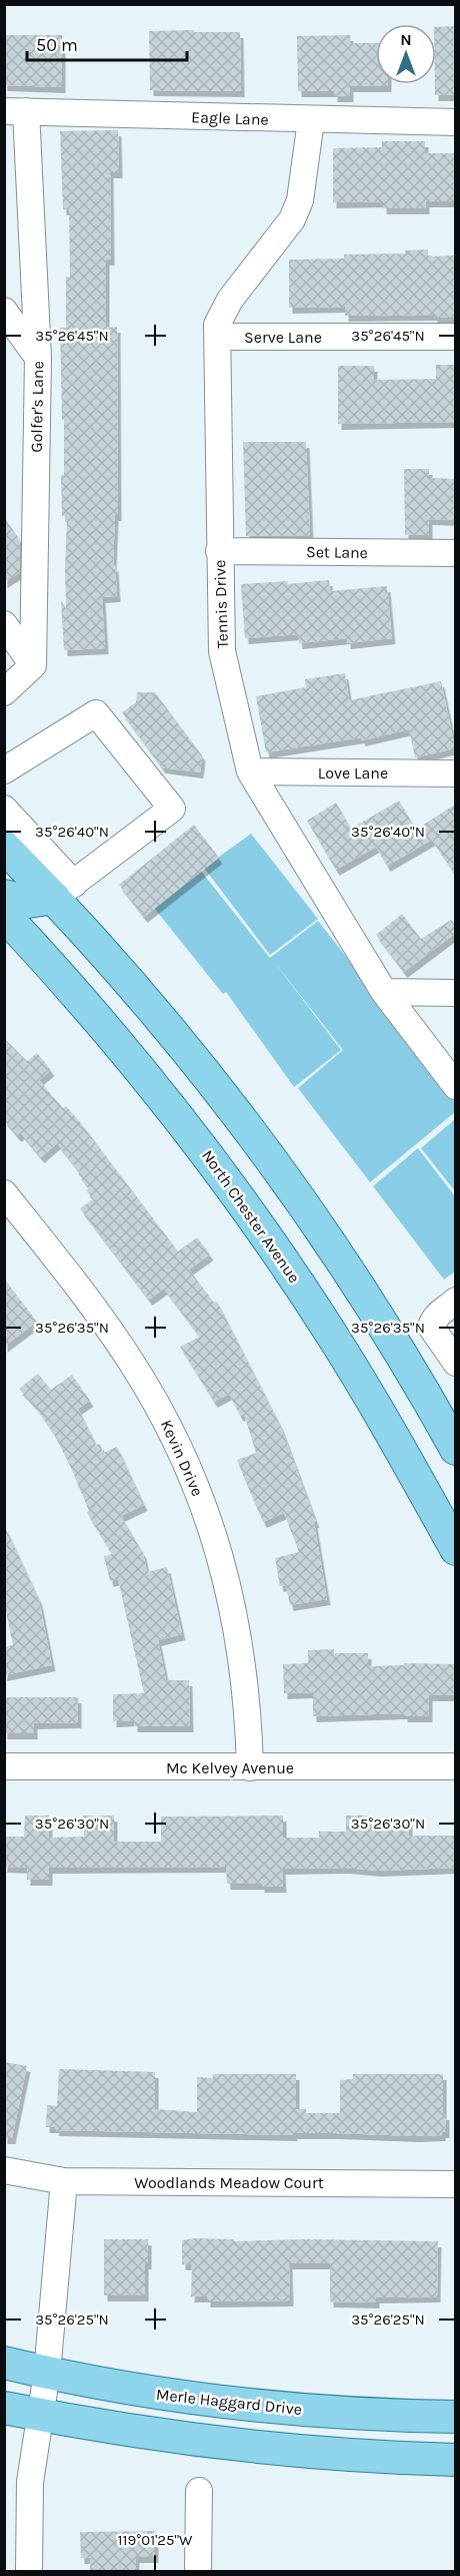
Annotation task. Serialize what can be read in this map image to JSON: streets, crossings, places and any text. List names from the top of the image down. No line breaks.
{"streets":{"main road":["North Chester Avenue","Merle Haggard Drive"],"street":["Eagle Lane","Serve Lane","Golfer's Lane","Set Lane","Tennis Drive","Love Lane","Kevin Drive","Mc Kelvey Avenue","Woodlands Meadow Court"]},"crossings":[["Eagle Lane","Golfer's Lane"],["Eagle Lane","Tennis Drive"],["Serve Lane","Tennis Drive"],["Set Lane","Tennis Drive"],["Tennis Drive","Love Lane"],["Kevin Drive","Mc Kelvey Avenue"]],"scale_bar":"50 m","north":"top","coordinates":["35°26'45\"N","35°26'40\"N","35°26'35\"N","35°26'30\"N","35°26'25\"N","119°01'25\"W"]}
